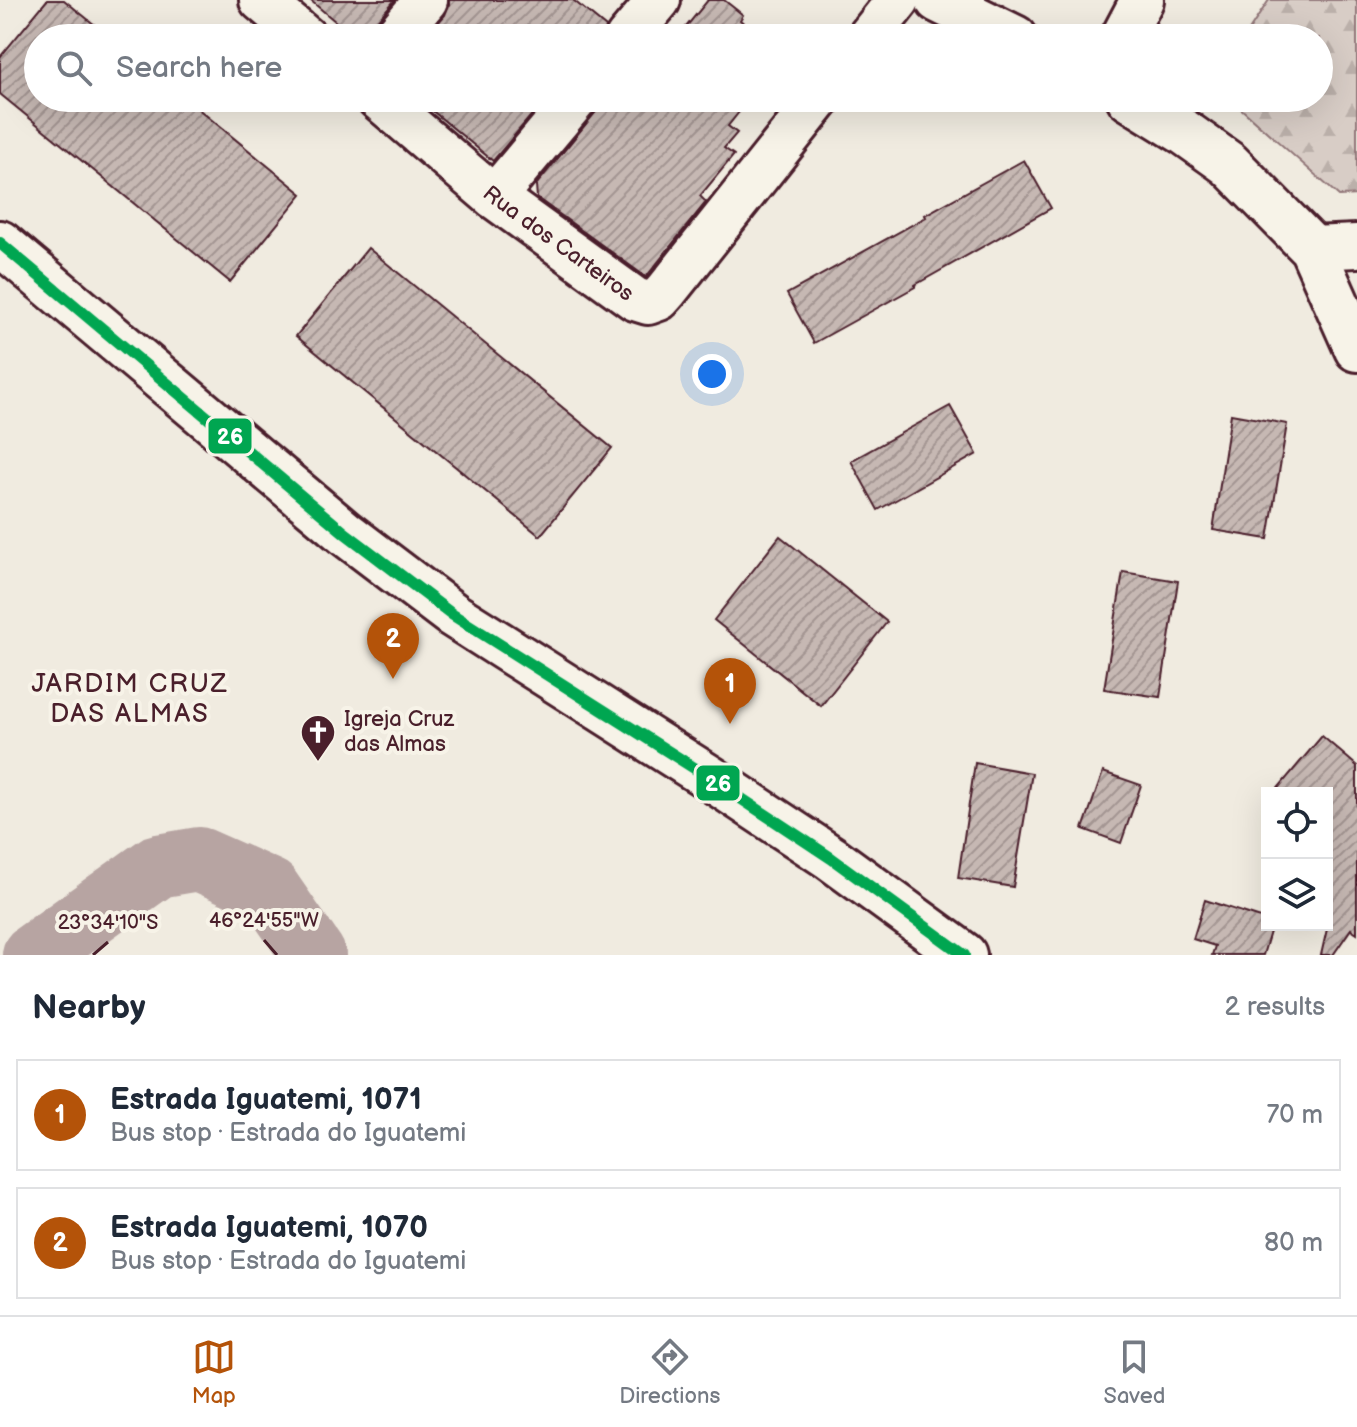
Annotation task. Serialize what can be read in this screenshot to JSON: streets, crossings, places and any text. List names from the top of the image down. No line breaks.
{"streets":{"street":["Rua dos Carteiros"]},"districts":["JARDIM CRUZ DAS ALMAS"],"places":{"church":["Igreja Cruz das Almas"]},"lines":["transit line 26"],"page":{"search":"Search here","pins":["2","1"],"heading":["Nearby","2 results"],"list":[{"mark":"1","name":"Estrada Iguatemi, 1071","note":"Bus stop · Estrada do Iguatemi","value":"70 m"},{"mark":"2","name":"Estrada Iguatemi, 1070","note":"Bus stop · Estrada do Iguatemi","value":"80 m"}],"nav":["Map","Directions","Saved"]},"coordinates":["46°24'55\"W","23°34'10\"S"]}
